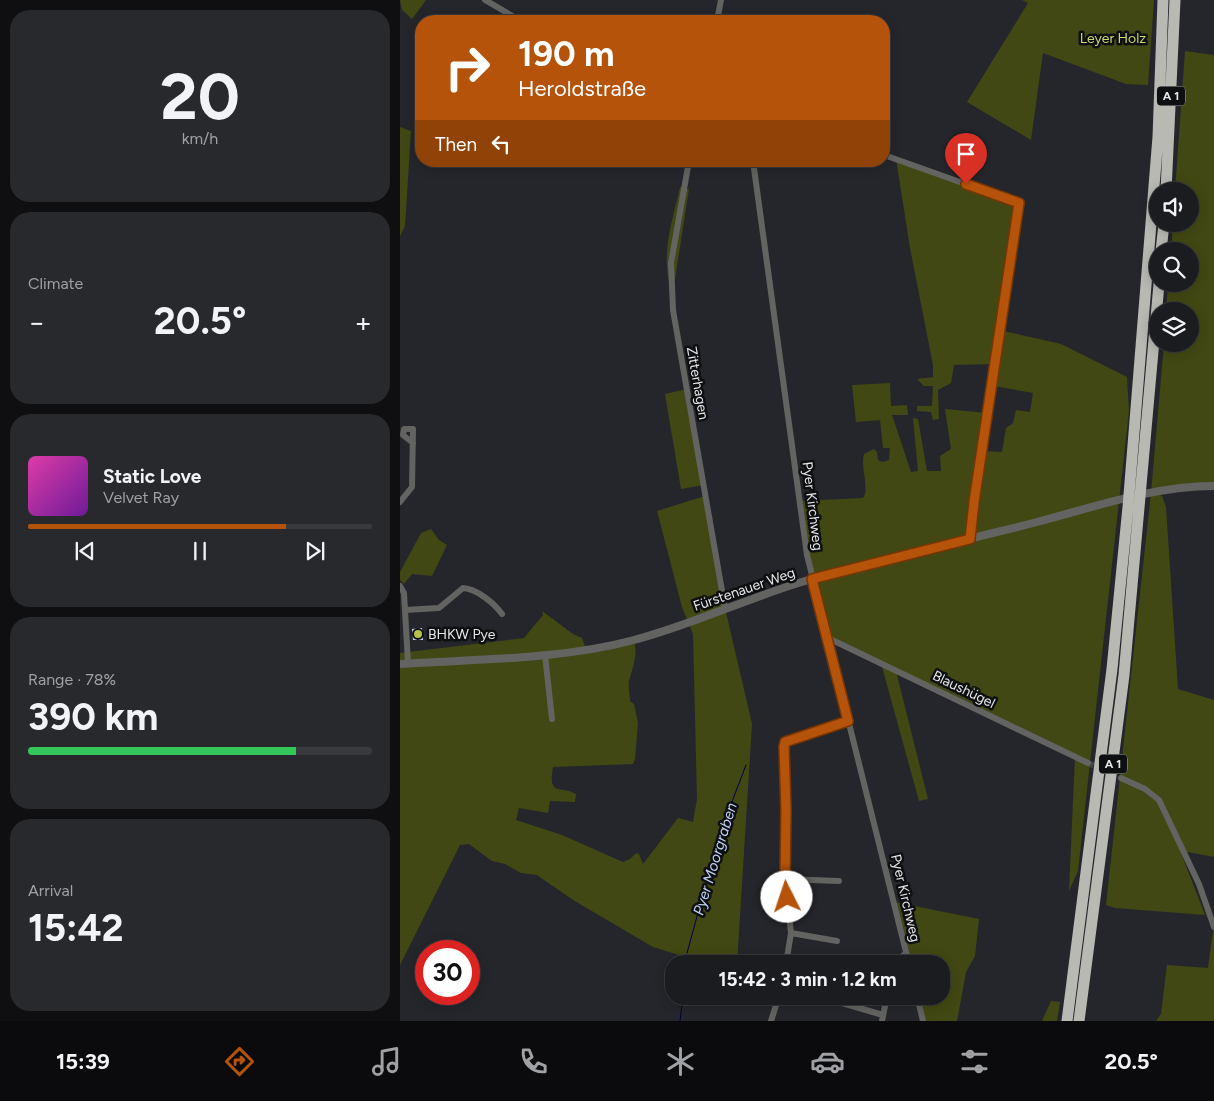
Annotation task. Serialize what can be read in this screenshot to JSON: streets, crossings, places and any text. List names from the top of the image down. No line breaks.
{"streets":{"highway":["A 1"],"street":["Zitterhagen","Pyer Kirchweg","Fürstenauer Weg","Blaushügel"]},"crossings":[["Zitterhagen","Fürstenauer Weg"],["Pyer Kirchweg","Fürstenauer Weg"],["Pyer Kirchweg","Blaushügel"]],"water":["Pyer Moorgraben"],"parks":["Leyer Holz"],"places":["BHKW Pye"],"page":{"tile":[["20","km/h"],"Climate",["Range · 78%","390 km"],["Arrival","15:42"]],"turn":["190 m","Heroldstraße"],"then":"Then","heat":["−","20.5°","+"],"song":["Static Love","Velvet Ray"],"limit":"30","trip":"15:42 · 3 min · 1.2 km","tabs":["15:39","20.5°"]}}
